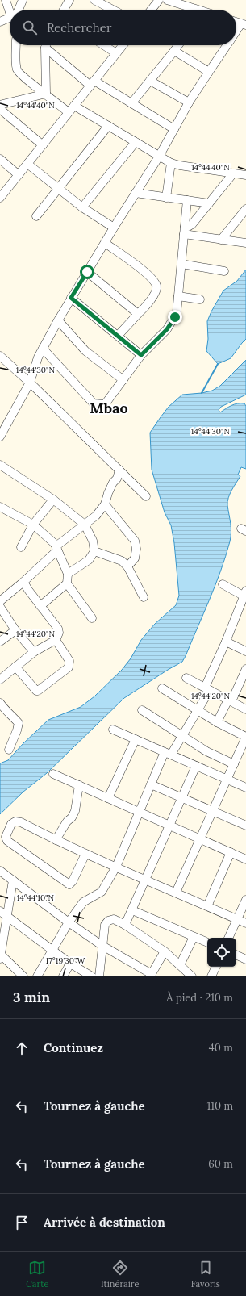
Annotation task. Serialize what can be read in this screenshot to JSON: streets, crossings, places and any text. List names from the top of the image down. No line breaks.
{"districts":["Mbao"],"page":{"search":"Rechercher","heading":["3 min","À pied · 210 m"],"list":[["Continuez","40 m"],["Tournez à gauche","110 m"],["Tournez à gauche","60 m"],"Arrivée à destination"],"nav":["Carte","Itinéraire","Favoris"]},"coordinates":["14°44'40\"N","14°44'30\"N","14°44'20\"N","14°44'10\"N","17°19'30\"W"]}
